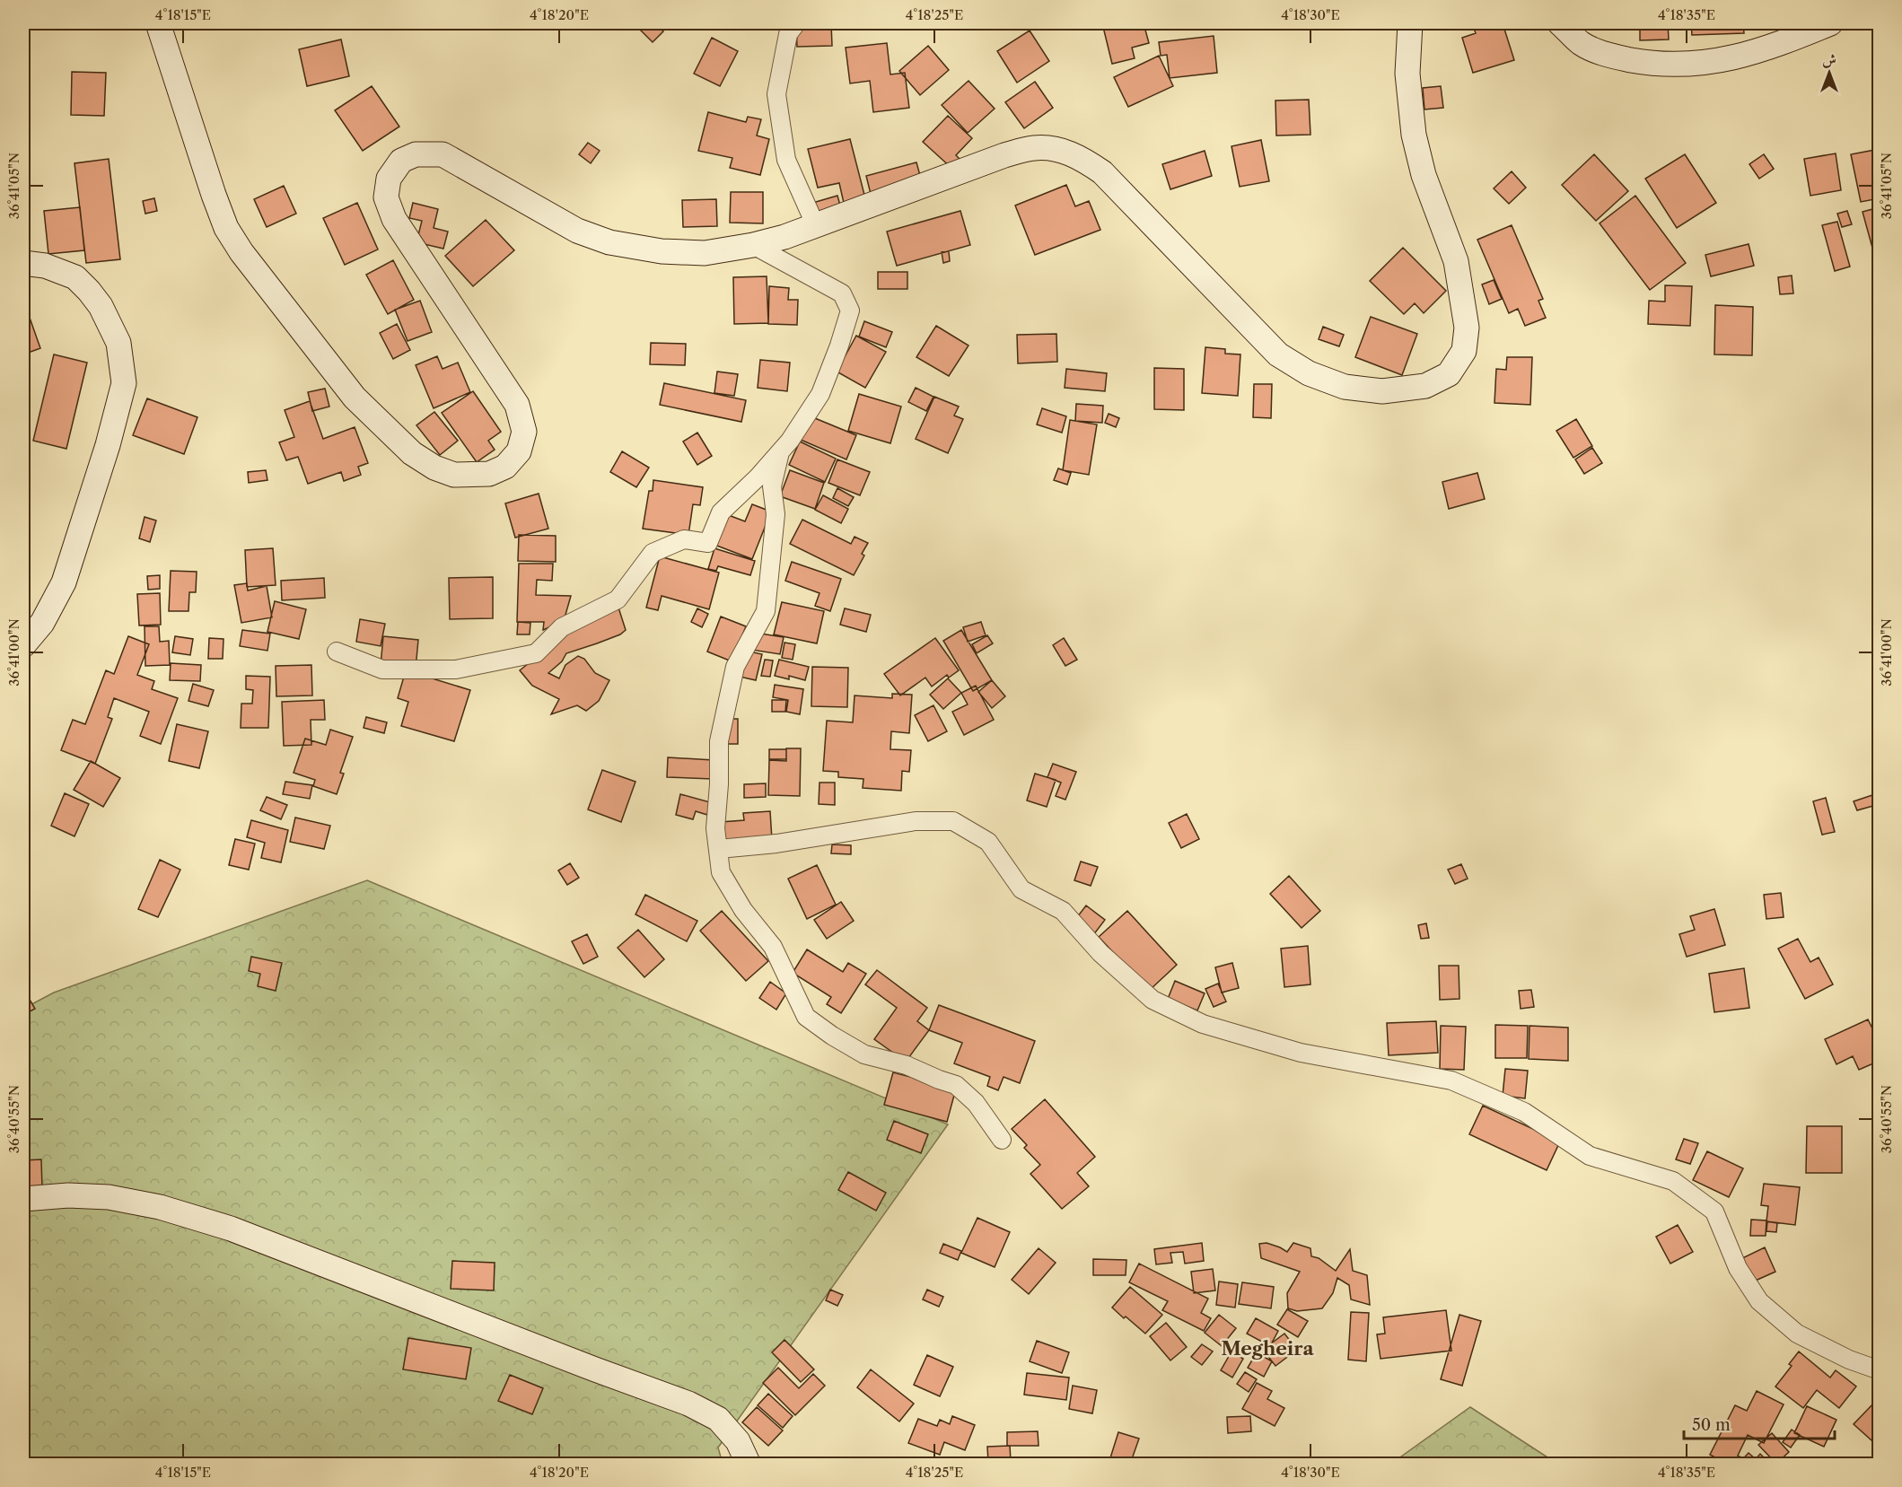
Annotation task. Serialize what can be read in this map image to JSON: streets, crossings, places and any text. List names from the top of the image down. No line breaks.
{"districts":["Megheira"],"scale_bar":"50 m","north":"top","coordinates":["4°18'15\"E","4°18'20\"E","4°18'25\"E","4°18'30\"E","4°18'35\"E","36°41'05\"N","36°41'00\"N","36°40'55\"N"]}
